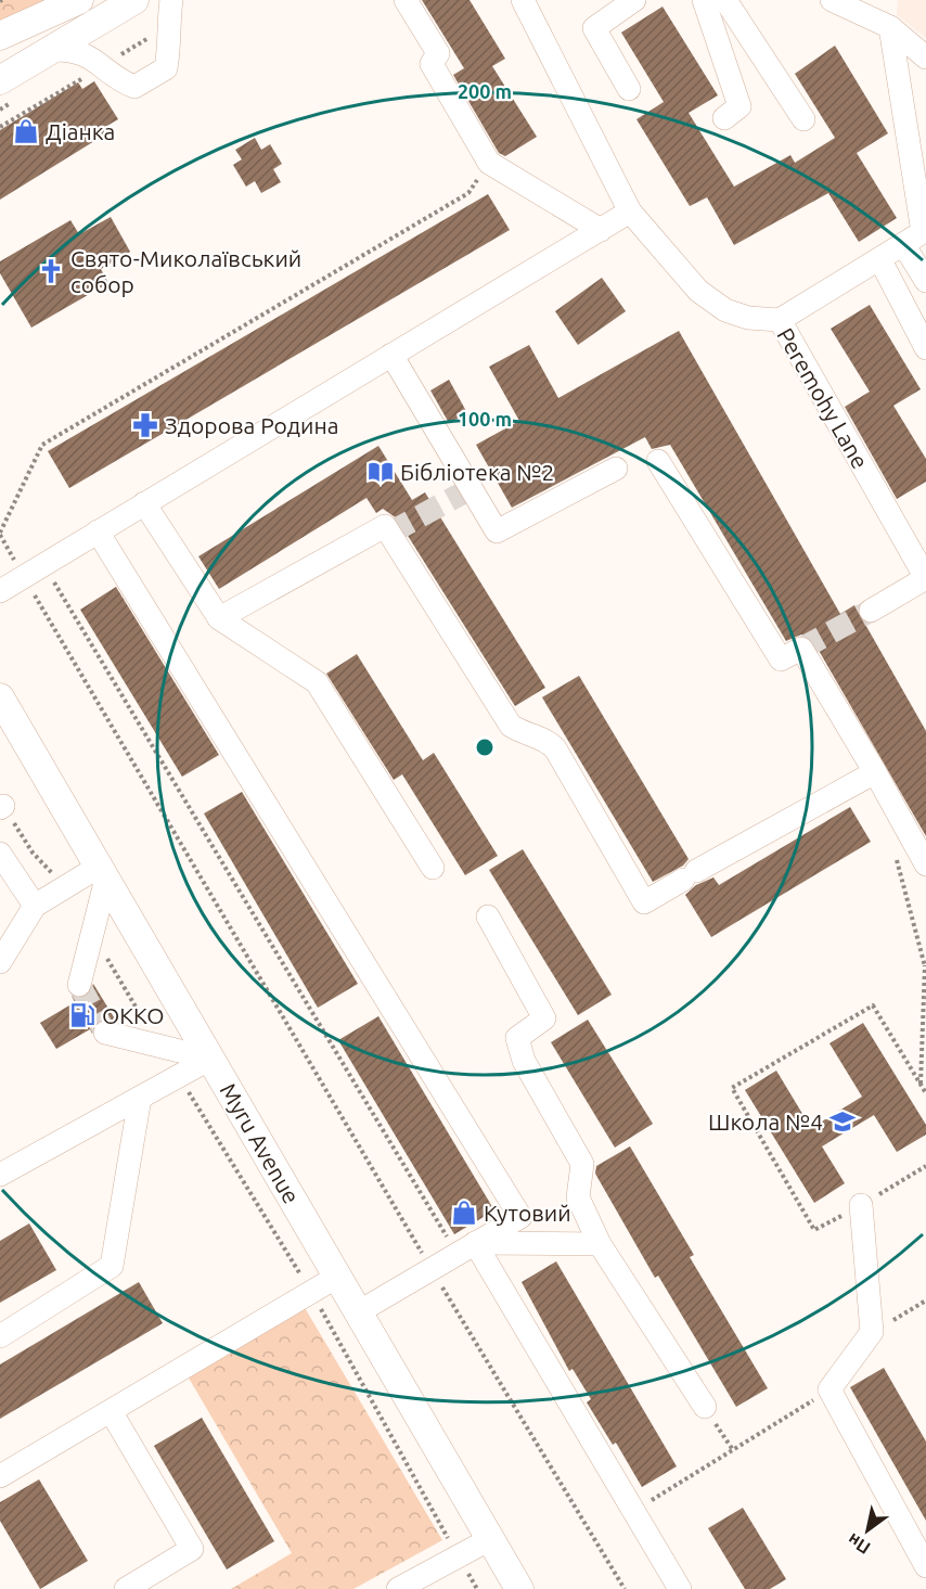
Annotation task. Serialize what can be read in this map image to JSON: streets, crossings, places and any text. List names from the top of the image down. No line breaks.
{"streets":{"main road":["Myru Avenue"],"street":["Peremohy Lane"]},"places":{"shop":["Діанка","Кутовий"],"church":["Свято-Миколаївський собор"],"pharmacy":["Здорова Родина"],"library":["Бібліотека №2"],"fuel station":["OKKO"],"school or university":["Школа №4"]},"north":"bottom left","rings":["200 m","100 m"]}
